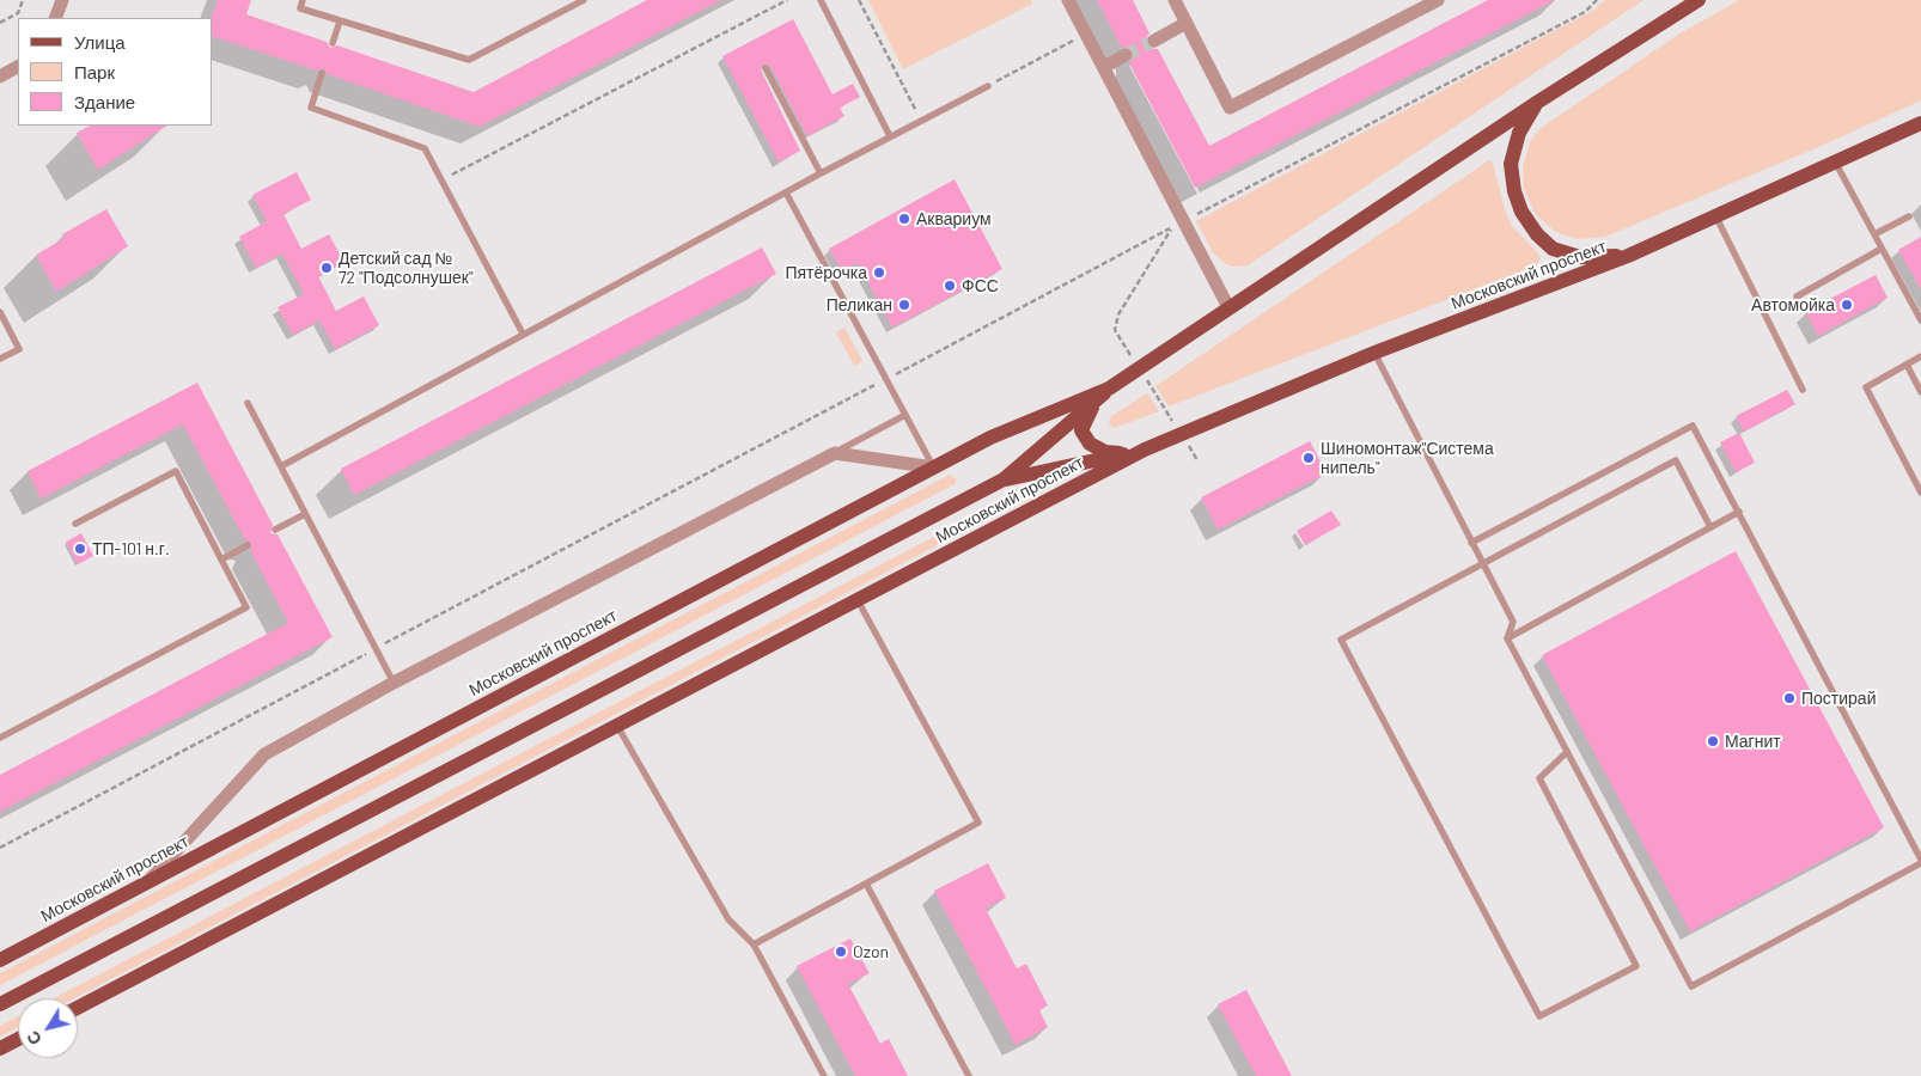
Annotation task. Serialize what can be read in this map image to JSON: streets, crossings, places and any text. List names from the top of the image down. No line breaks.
{"streets":{"main road":["Московский проспект"]},"places":["Аквариум","Детский сад № 72 \"Подсолнушек\"","Пятёрочка","ФСС","Пеликан","Автомойка","Шиномонтаж\"Система нипель\"","ТП-101 н.г.","Постирай","Магнит","Ozon"],"legend":["Улица","Парк","Здание"],"north":"bottom left"}
